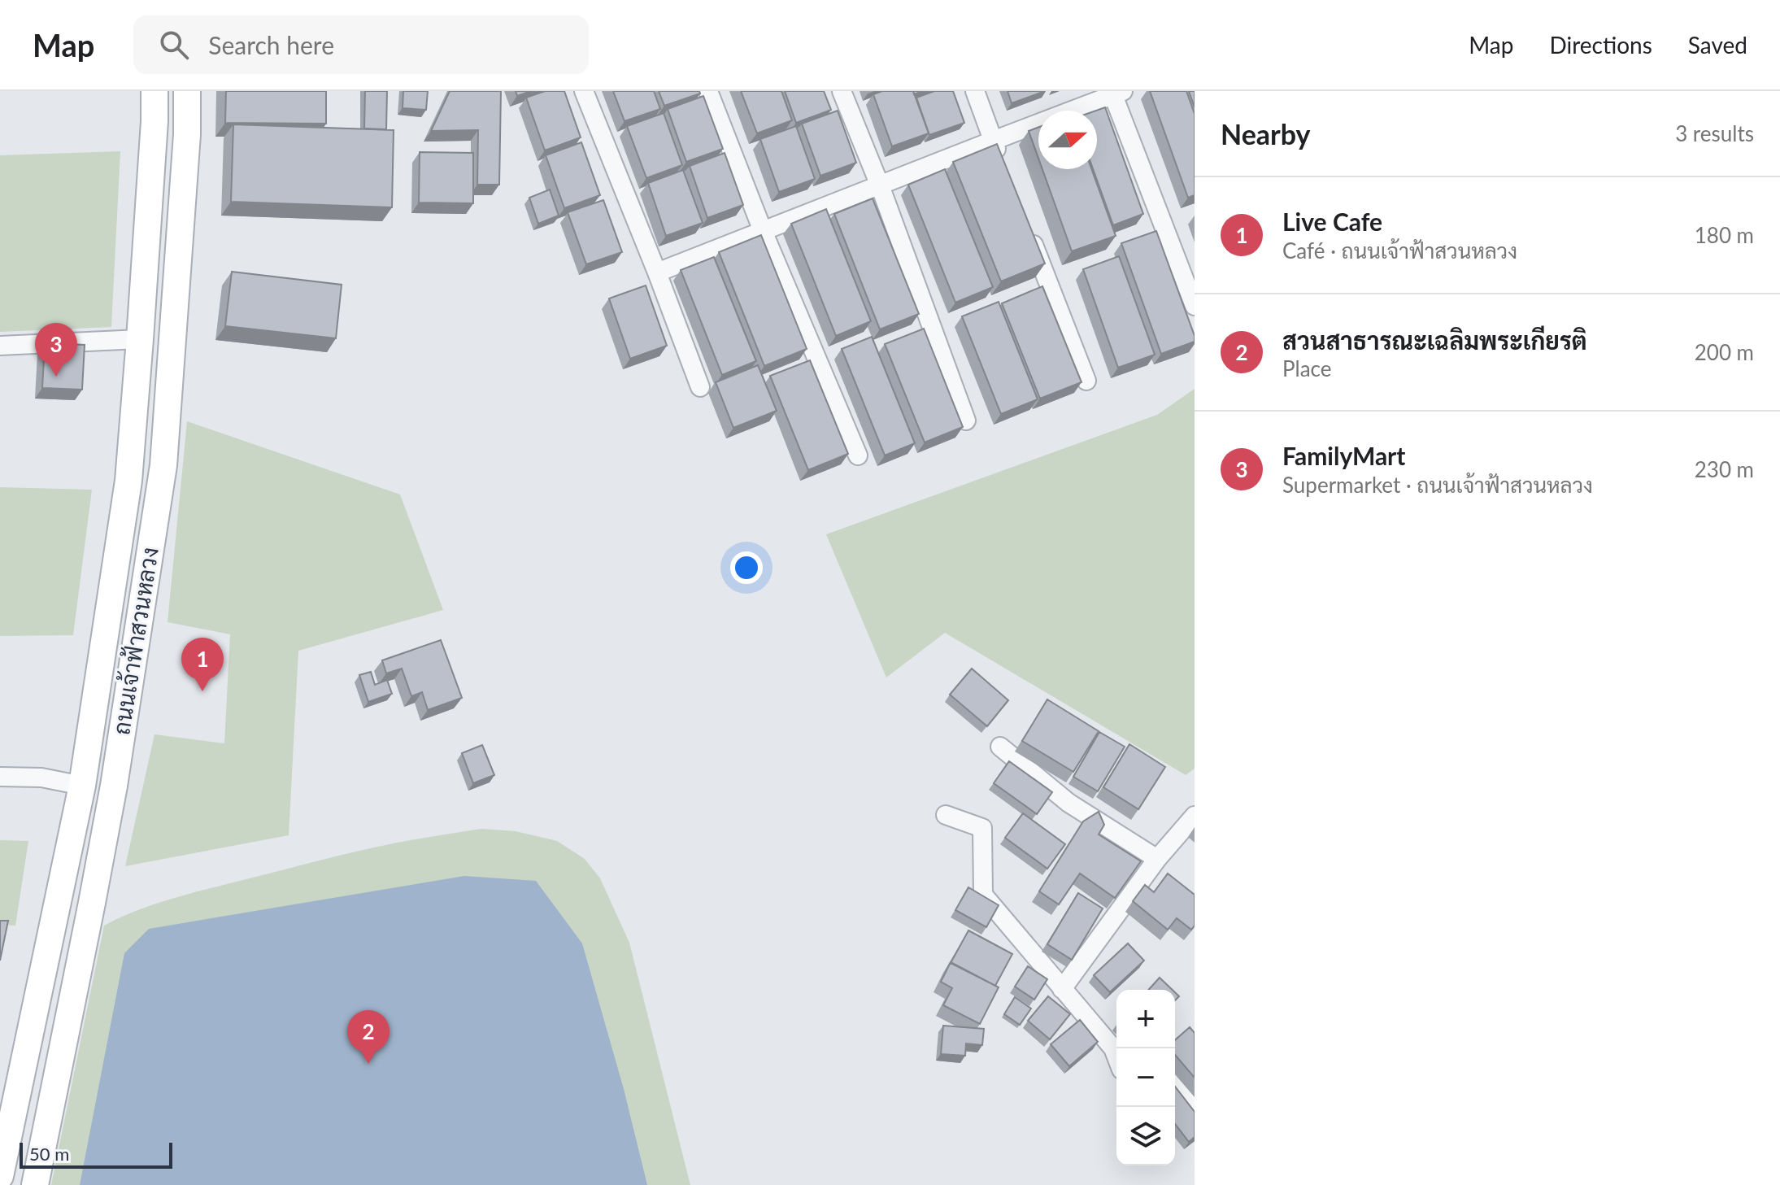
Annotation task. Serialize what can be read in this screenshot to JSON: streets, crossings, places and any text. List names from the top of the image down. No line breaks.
{"streets":{"main road":["ถนนเจ้าฟ้าสวนหลวง"]},"scale_bar":"50 m","north":"right","page":{"header":"Map","search":"Search here","nav":["Map","Directions","Saved"],"heading":["Nearby","3 results"],"list":[{"mark":"1","name":"Live Cafe","note":"Café · ถนนเจ้าฟ้าสวนหลวง","value":"180 m"},{"mark":"2","name":"สวนสาธารณะเฉลิมพระเกียรติ","note":"Place","value":"200 m"},{"mark":"3","name":"FamilyMart","note":"Supermarket · ถนนเจ้าฟ้าสวนหลวง","value":"230 m"}],"pins":["3","1","2"],"map_buttons":["+","−"],"scale":"50 m"}}
